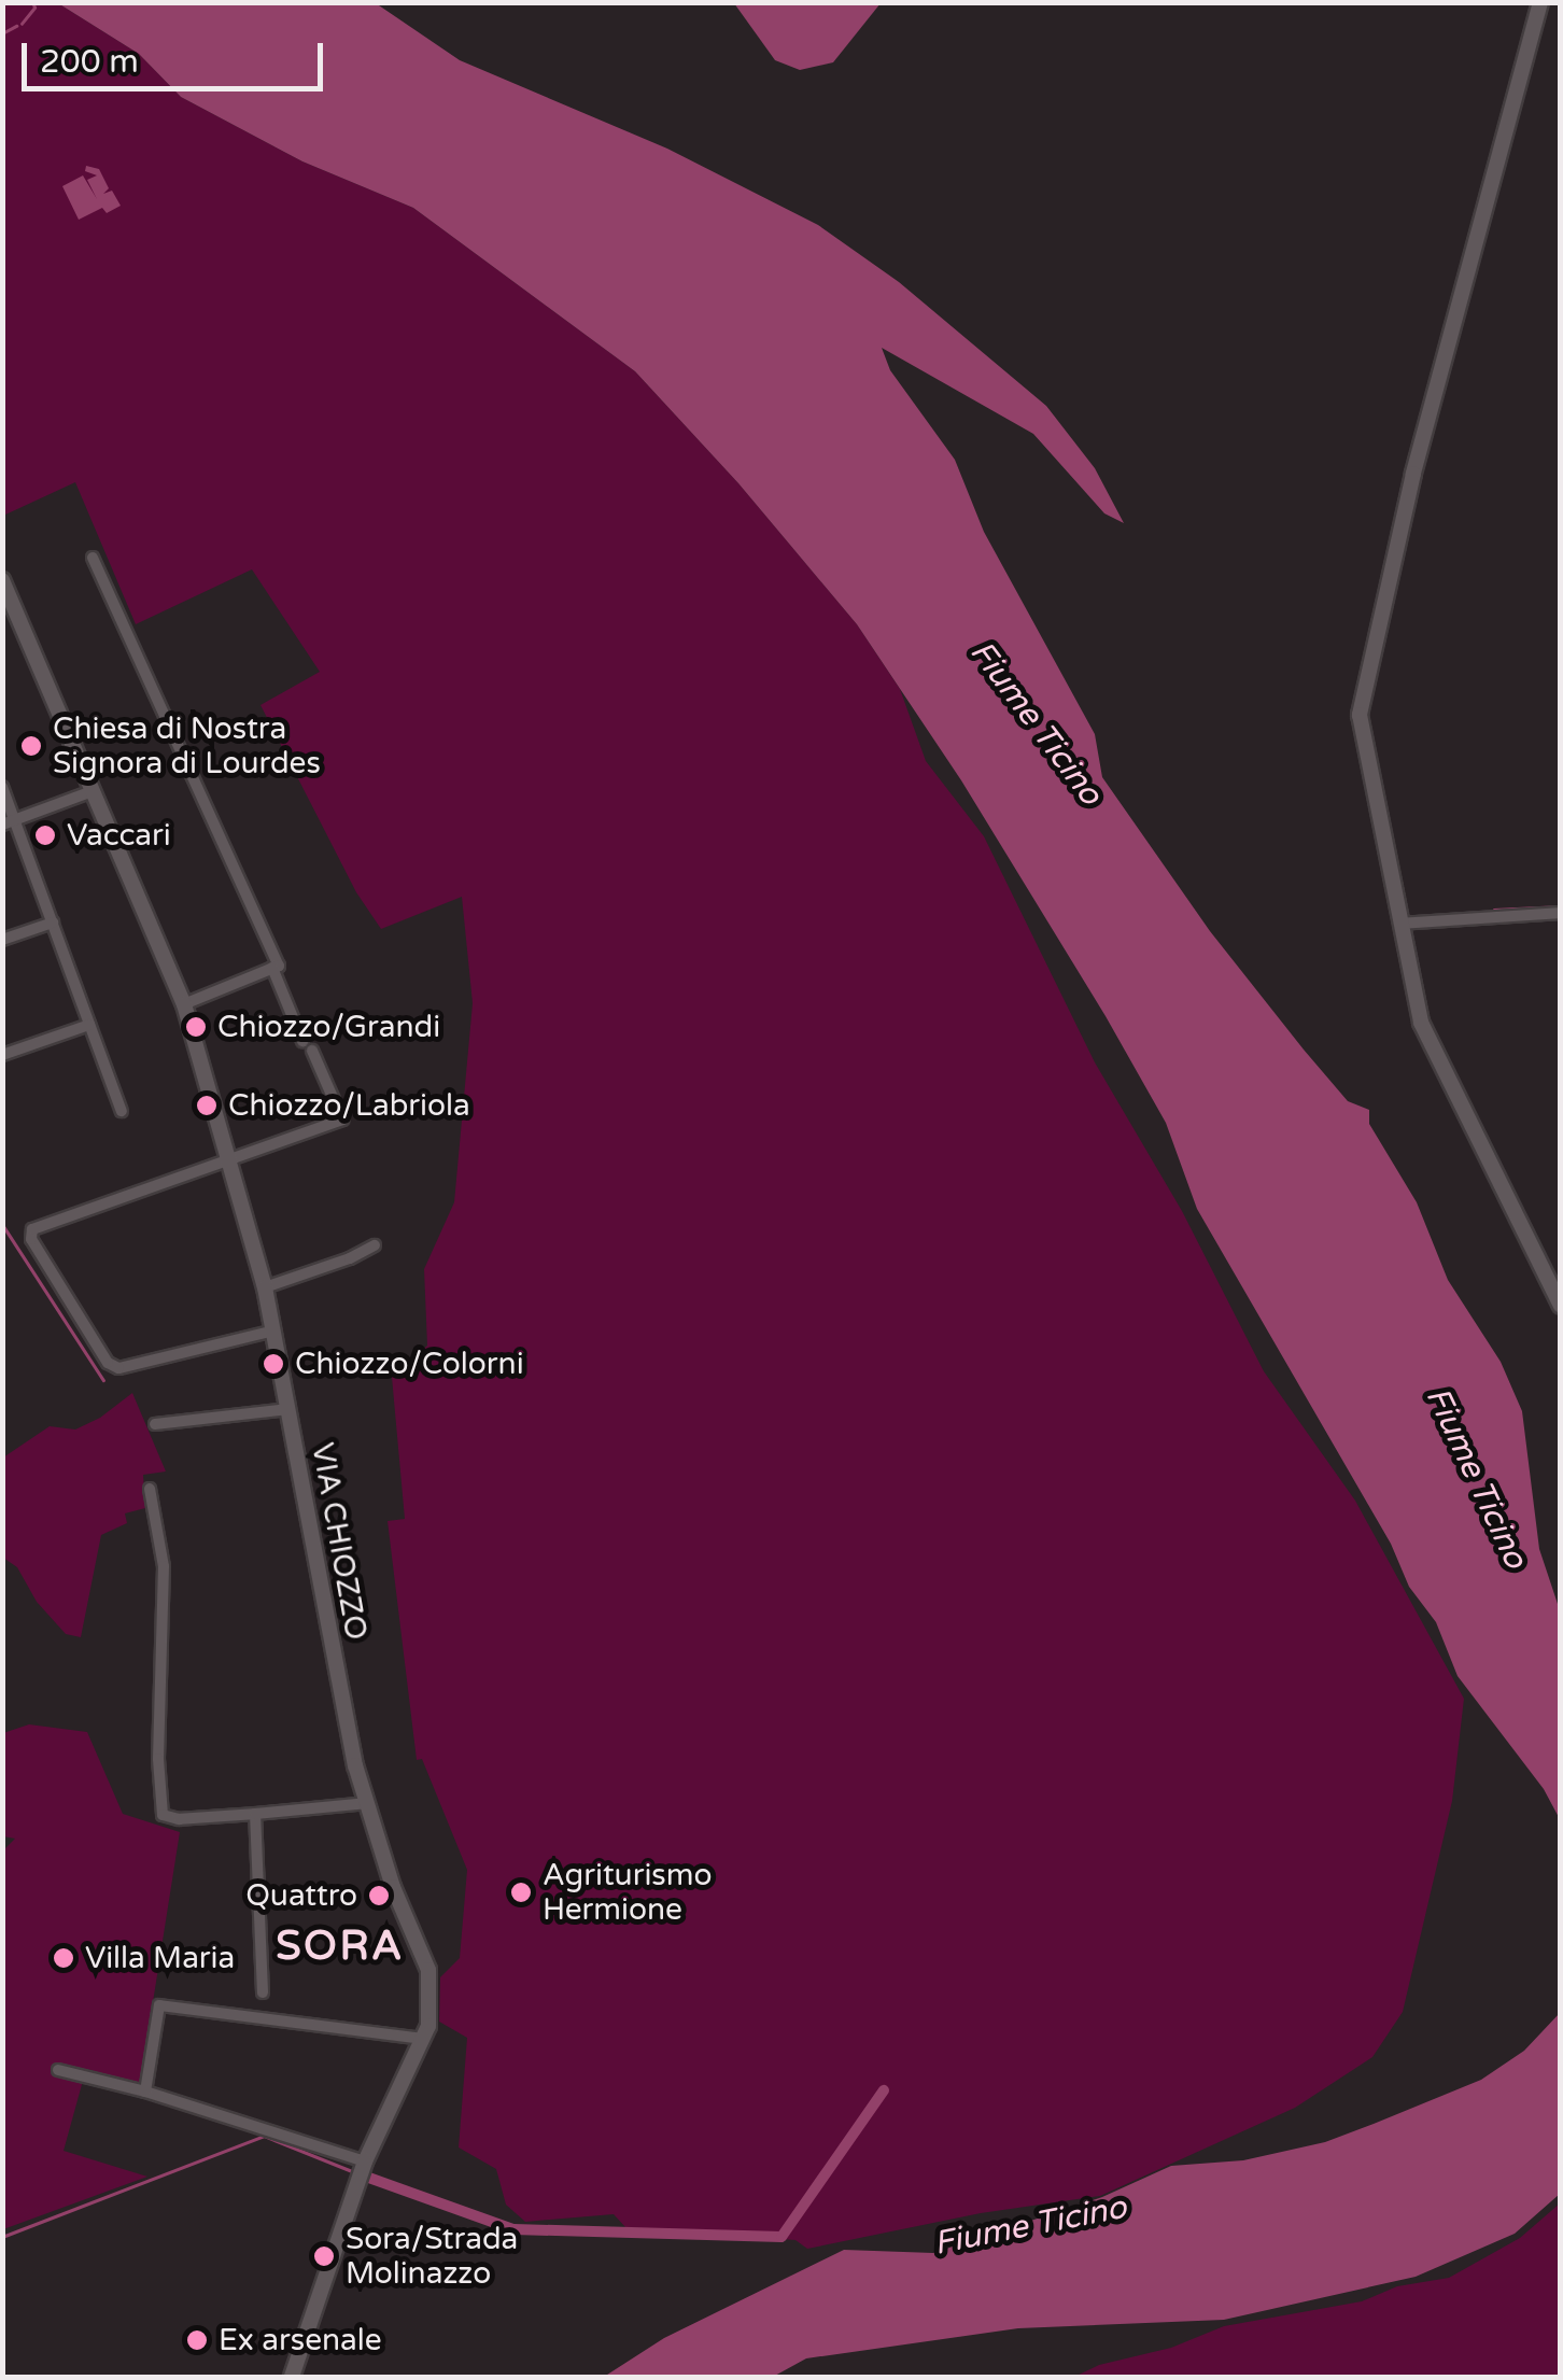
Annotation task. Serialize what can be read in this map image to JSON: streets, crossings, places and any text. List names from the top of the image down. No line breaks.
{"streets":{"street":["VIA CHIOZZO"]},"districts":["SORA"],"water":["Fiume Ticino"],"places":["Chiesa di Nostra Signora di Lourdes","Vaccari","Chiozzo/Grandi","Chiozzo/Labriola","Chiozzo/Colorni","Agriturismo Hermione","Quattro","Villa Maria","Sora/Strada Molinazzo","Ex arsenale"],"scale_bar":"200 m"}
